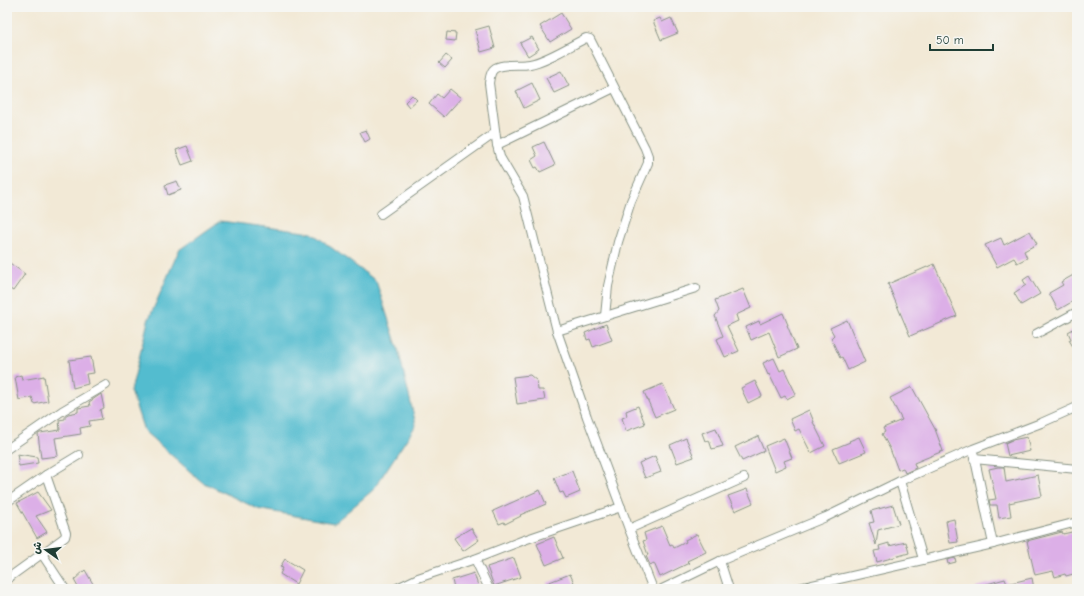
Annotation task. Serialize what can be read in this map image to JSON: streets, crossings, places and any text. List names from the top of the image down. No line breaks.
{"scale_bar":"50 m","north":"left"}
